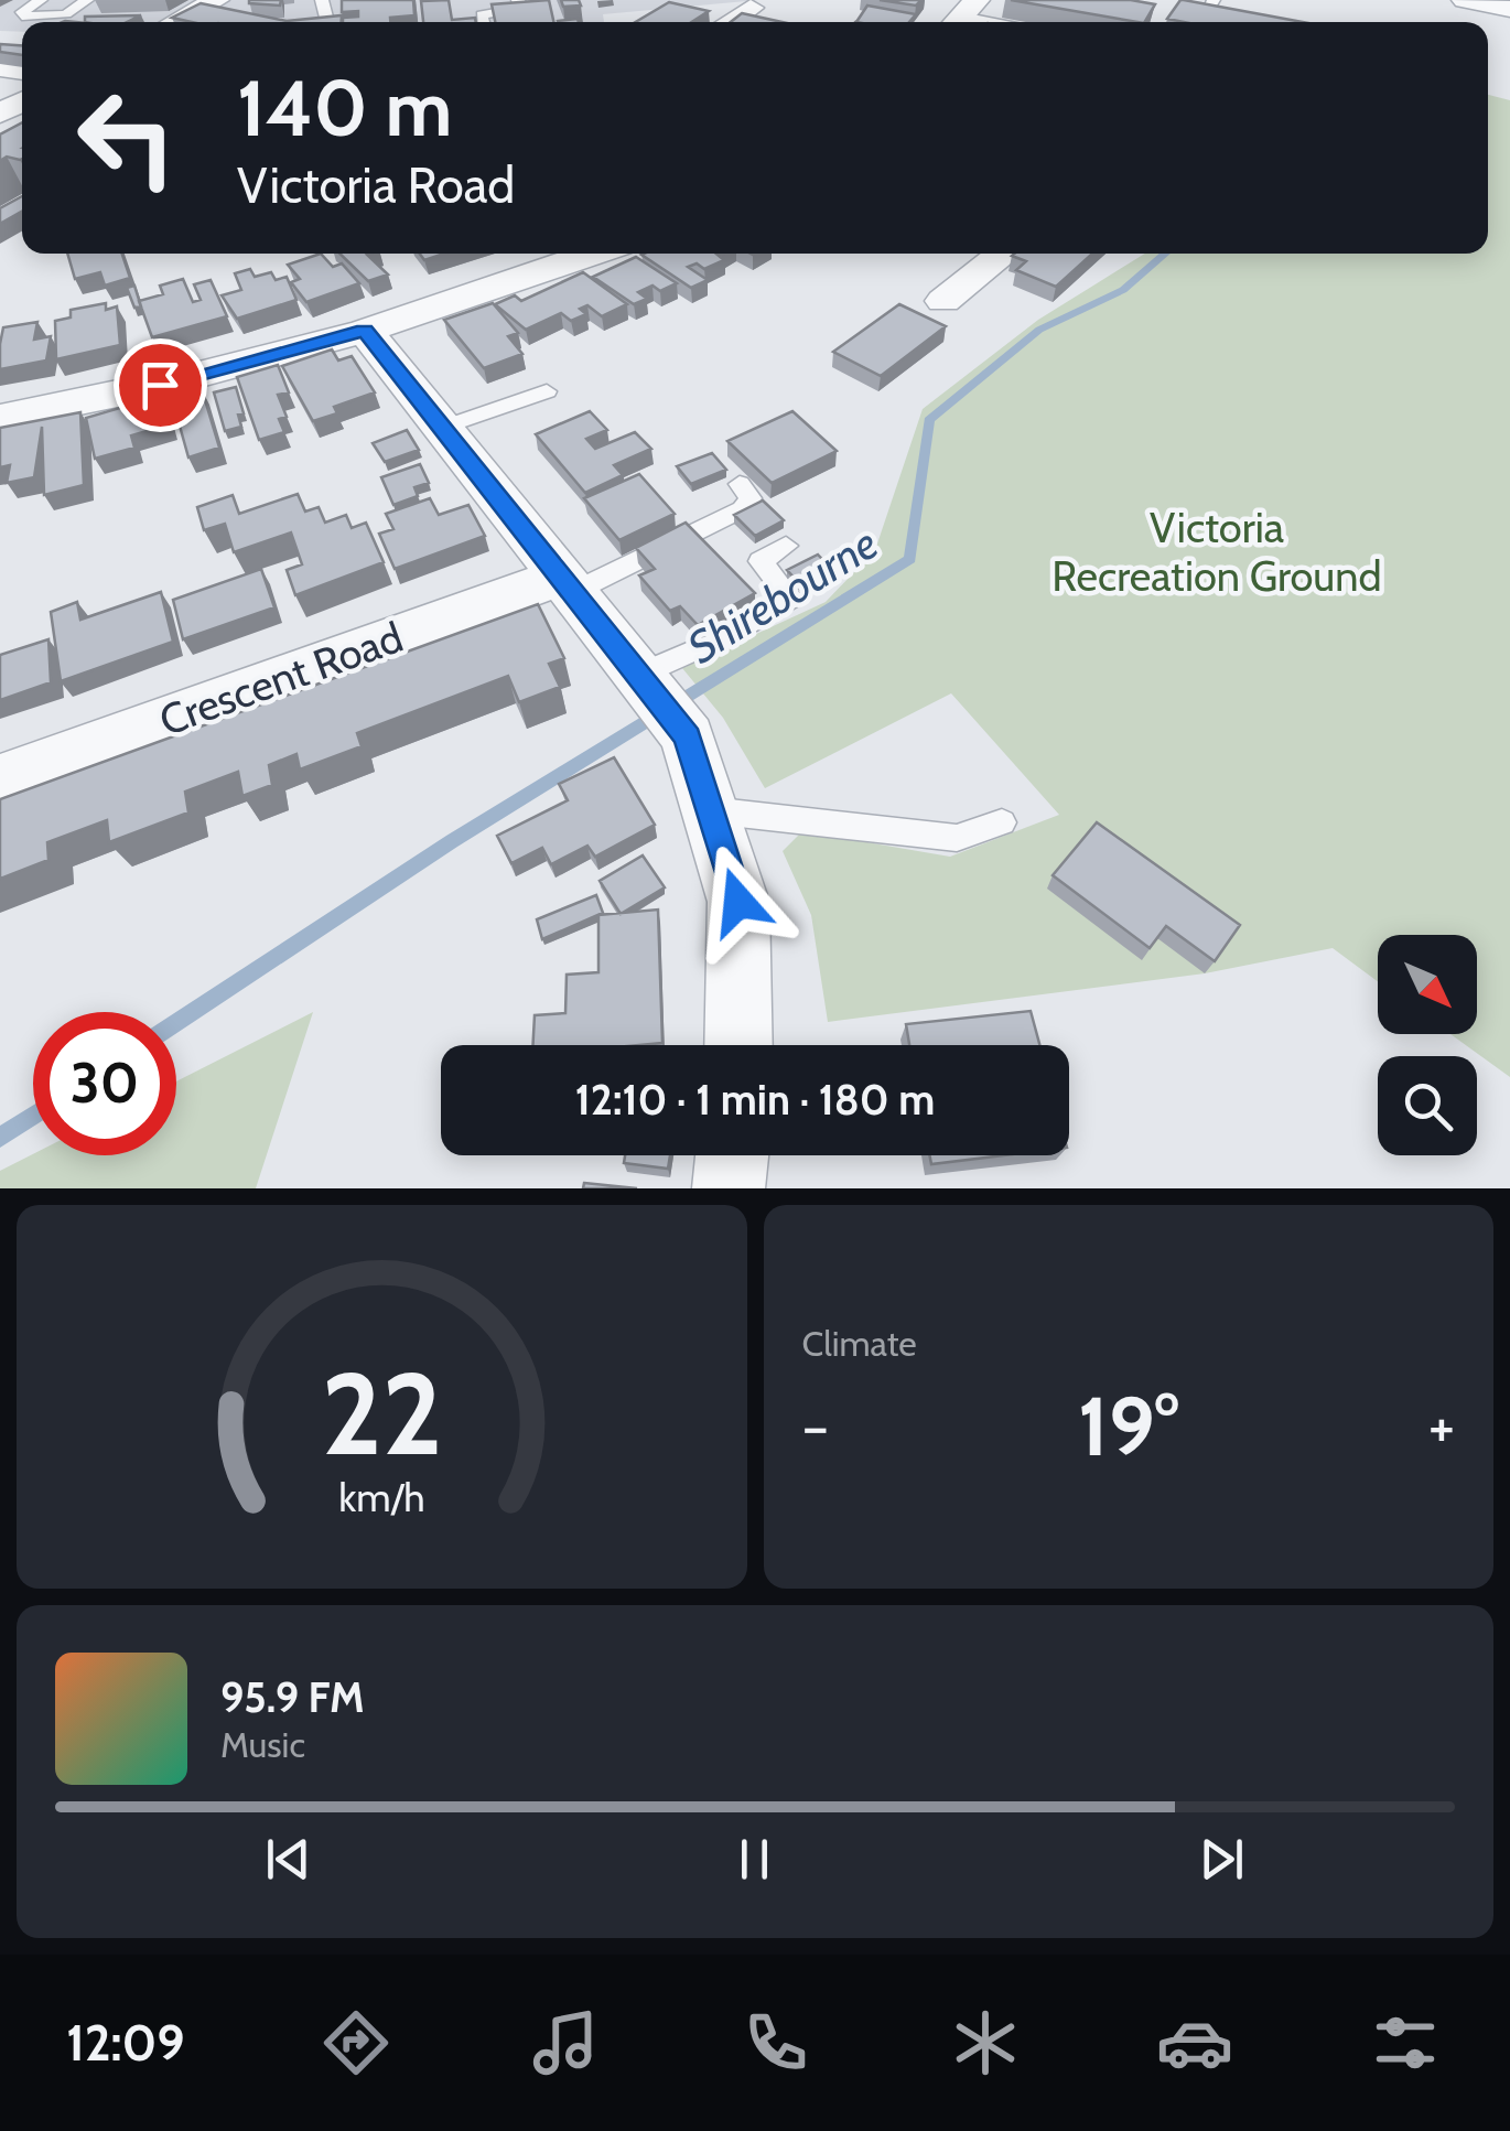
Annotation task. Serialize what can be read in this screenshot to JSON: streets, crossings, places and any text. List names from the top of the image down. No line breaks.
{"streets":{"street":["Crescent Road"]},"water":["Shirebourne"],"parks":["Victoria Recreation Ground"],"north":"bottom right","page":{"turn":["140 m","Victoria Road"],"limit":"30","trip":"12:10 · 1 min · 180 m","tile":"Climate","heat":["−","19°","+"],"song":["95.9 FM","Music"],"tabs":"12:09","gauge":["22","km/h"]}}
